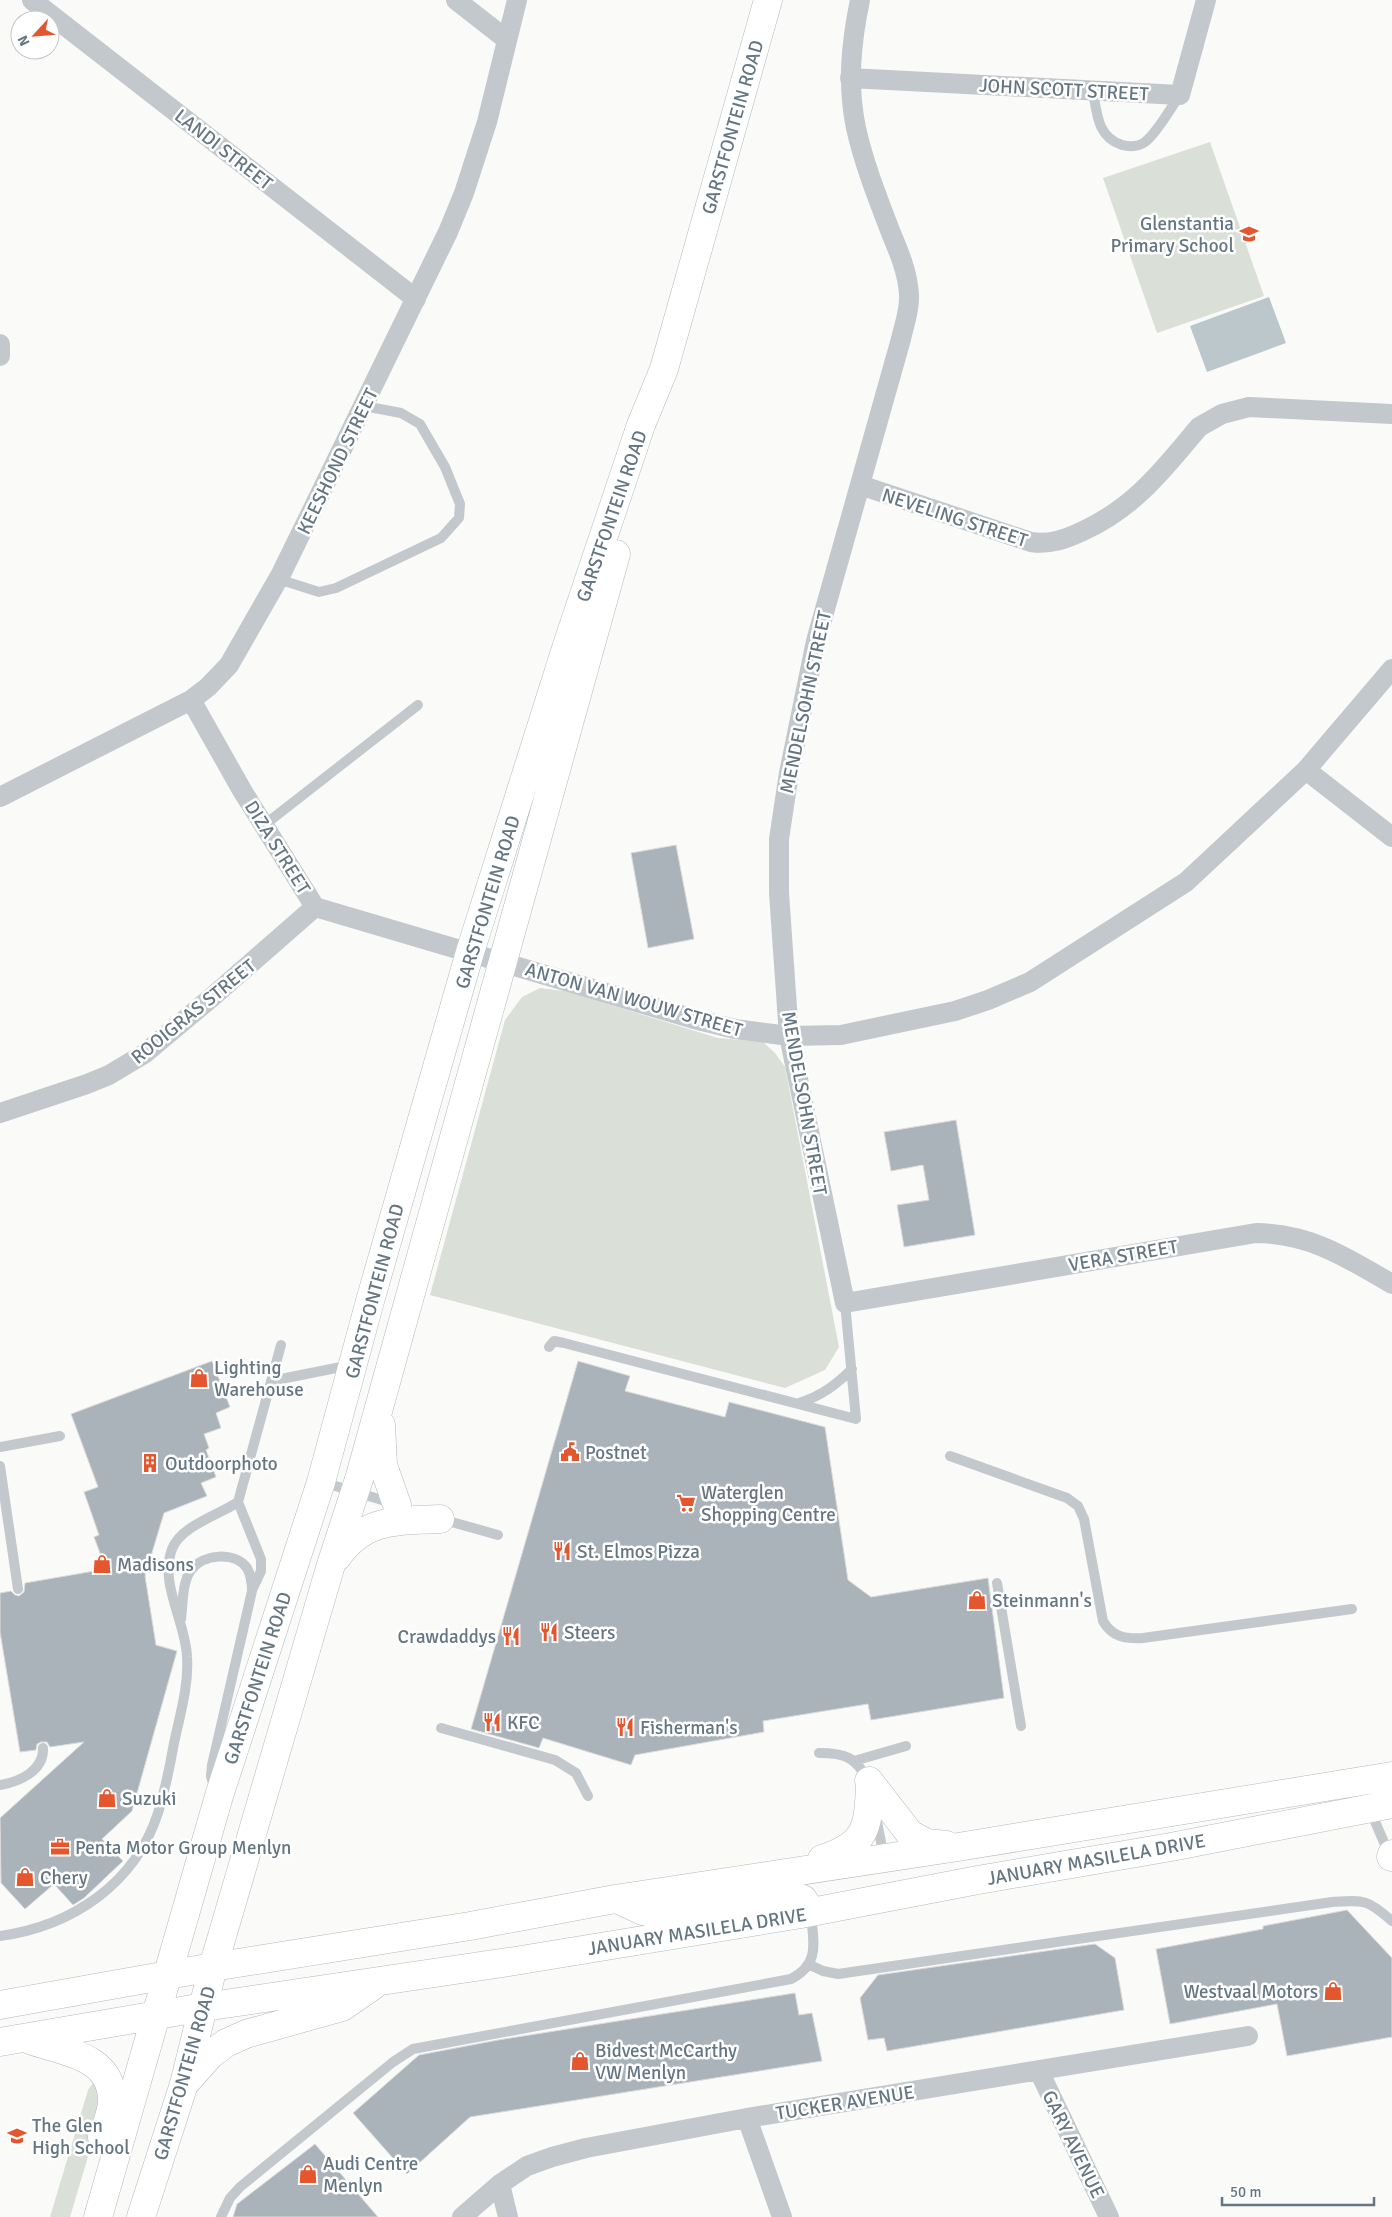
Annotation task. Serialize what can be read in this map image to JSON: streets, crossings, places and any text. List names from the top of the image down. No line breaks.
{"streets":{"main road":["GARSTFONTEIN ROAD","JANUARY MASILELA DRIVE"],"street":["JOHN SCOTT STREET","LANDI STREET","KEESHOND STREET","NEVELING STREET","MENDELSOHN STREET","DIZA STREET","ANTON VAN WOUW STREET","ROOIGRAS STREET","VERA STREET","TUCKER AVENUE","GARY AVENUE"]},"crossings":[["JOHN SCOTT STREET","MENDELSOHN STREET"],["GARSTFONTEIN ROAD","DIZA STREET"],["GARSTFONTEIN ROAD","ANTON VAN WOUW STREET"],["GARSTFONTEIN ROAD","JANUARY MASILELA DRIVE"],["LANDI STREET","KEESHOND STREET"],["KEESHOND STREET","DIZA STREET"],["NEVELING STREET","MENDELSOHN STREET"],["MENDELSOHN STREET","ANTON VAN WOUW STREET"],["MENDELSOHN STREET","VERA STREET"],["DIZA STREET","ANTON VAN WOUW STREET"],["DIZA STREET","ROOIGRAS STREET"],["TUCKER AVENUE","GARY AVENUE"]],"places":{"school or university":["Glenstantia Primary School","The Glen High School"],"shop":["Lighting Warehouse","Madisons","Steinmann's","Suzuki","Chery","Westvaal Motors","Bidvest McCarthy VW Menlyn","Audi Centre Menlyn"],"public building":["Postnet"],"building":["Outdoorphoto"],"supermarket":["Waterglen Shopping Centre"],"restaurant":["St. Elmos Pizza","Steers","Crawdaddys","KFC","Fisherman's"],"office":["Penta Motor Group Menlyn"]},"scale_bar":"50 m","north":"bottom left"}
